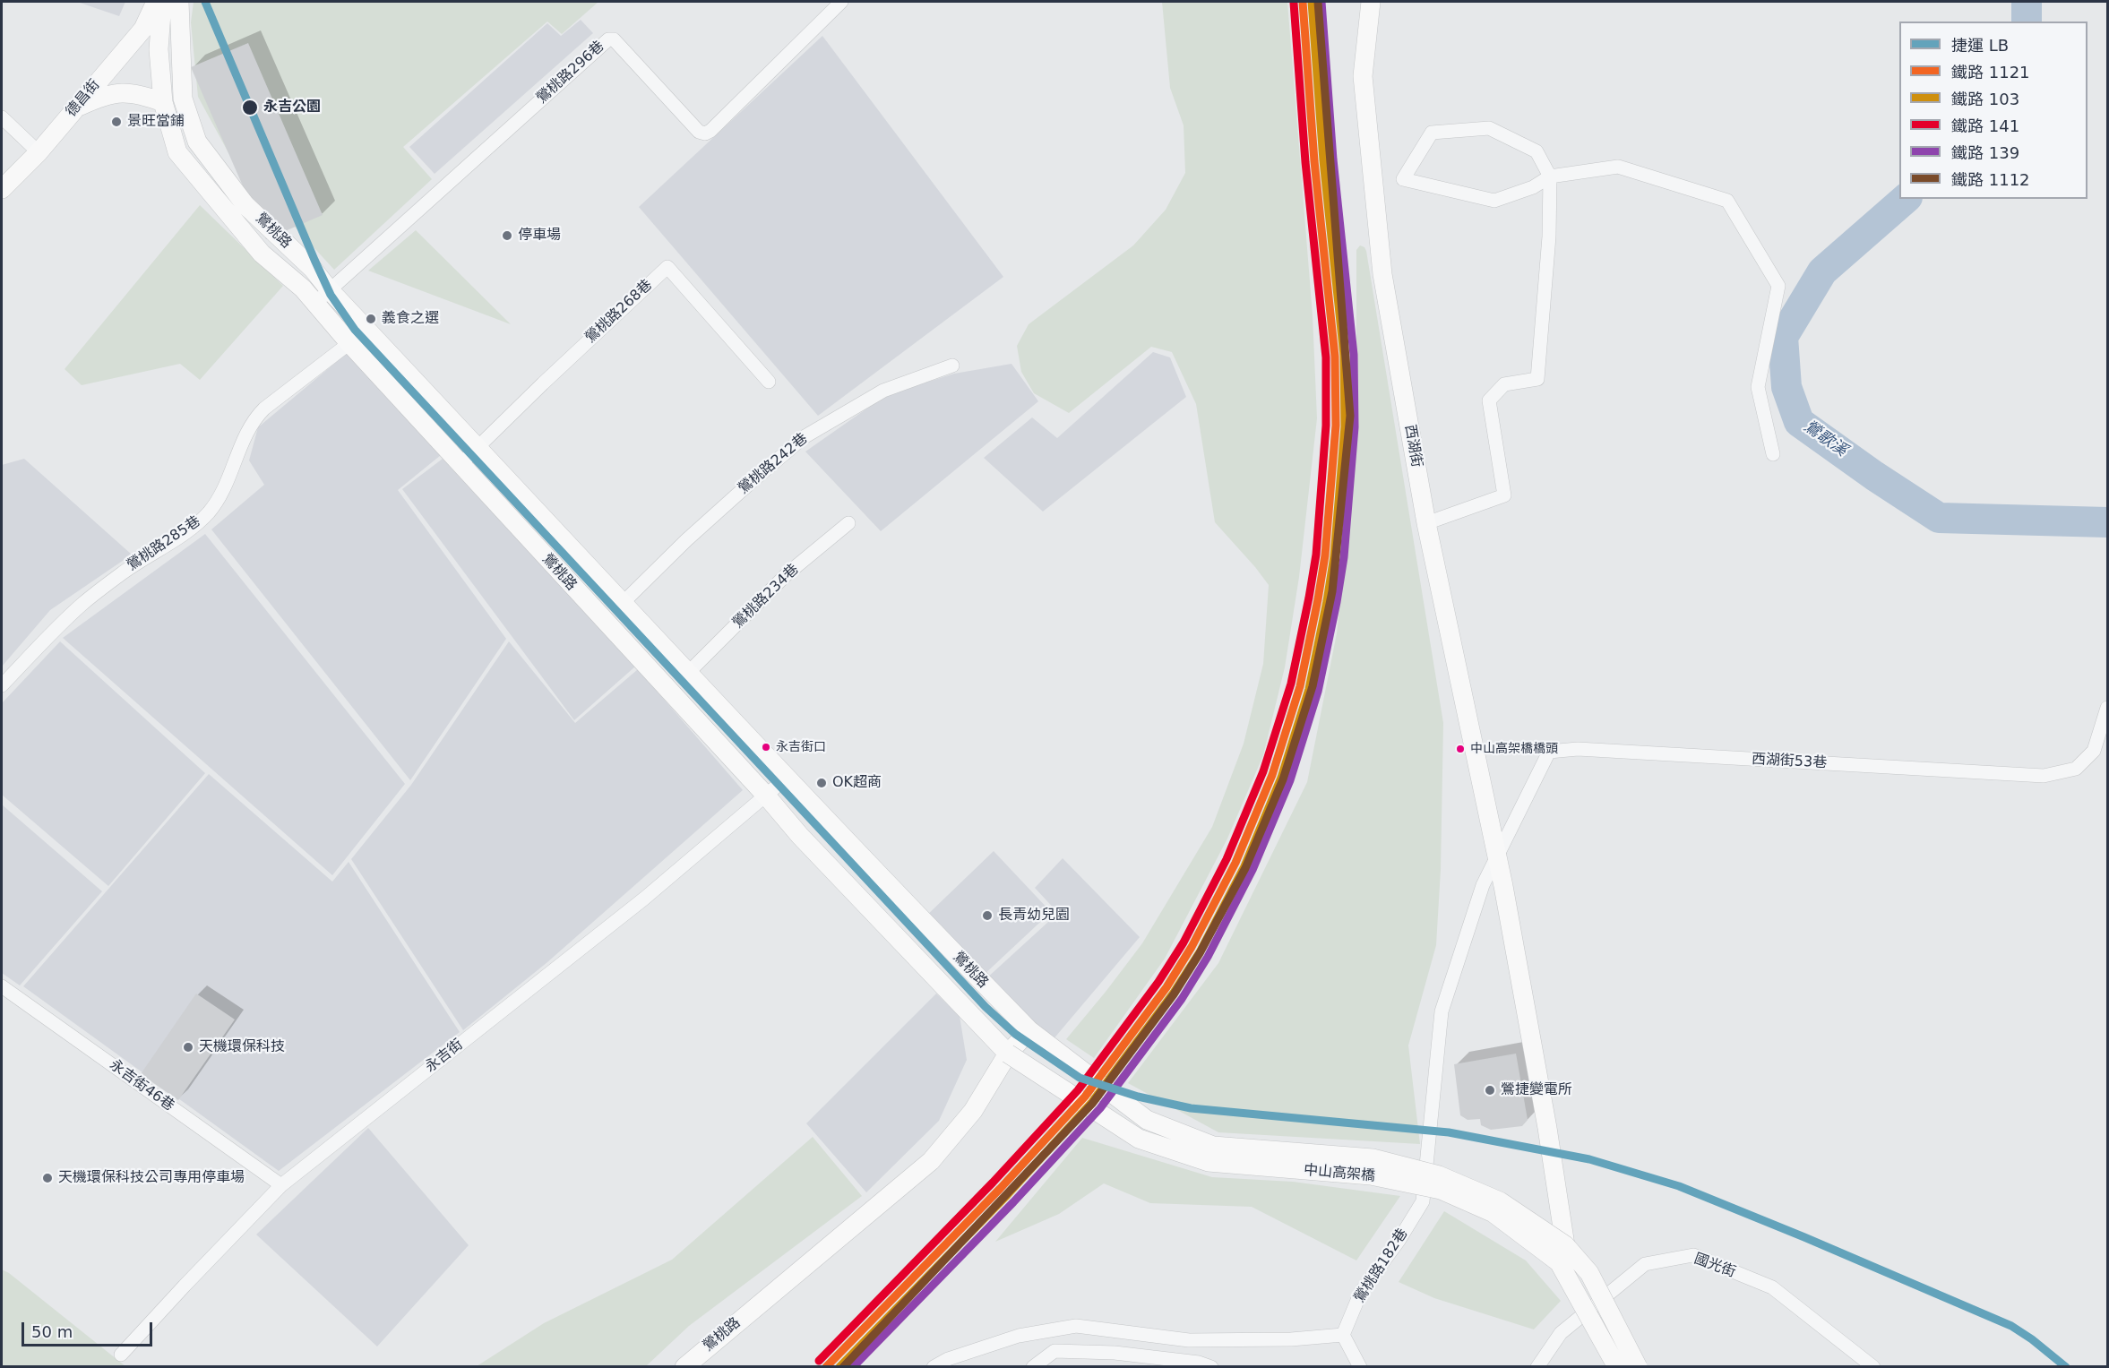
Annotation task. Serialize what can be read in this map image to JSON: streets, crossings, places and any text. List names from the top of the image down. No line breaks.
{"streets":{"main road":["德昌街","鶯桃路","西湖街","中山高架橋"],"street":["鶯桃路296巷","鶯桃路268巷","鶯桃路242巷","鶯桃路285巷","鶯桃路234巷","西湖街53巷","永吉街","永吉街46巷","鶯桃路182巷","國光街"]},"crossings":[["鶯桃路296巷","鶯桃路"],["鶯桃路","鶯桃路268巷"],["鶯桃路","鶯桃路242巷"],["鶯桃路","鶯桃路285巷"],["鶯桃路","鶯桃路234巷"],["鶯桃路","永吉街"],["鶯桃路","中山高架橋"],["西湖街","西湖街53巷"],["西湖街","中山高架橋"],["西湖街","鶯桃路182巷"],["西湖街53巷","鶯桃路182巷"],["永吉街","永吉街46巷"]],"water":["鶯歌溪"],"places":["永吉公園","景旺當鋪","停車場","義食之選","永吉街口","中山高架橋橋頭","OK超商","長青幼兒園","天機環保科技","鶯捷變電所","天機環保科技公司專用停車場"],"lines":["metro line LB","rail line 1121","rail line 103","rail line 139","rail line 1112","rail line 141"],"legend":["捷運 LB","鐵路 1121","鐵路 103","鐵路 141","鐵路 139","鐵路 1112"],"scale_bar":"50 m"}
